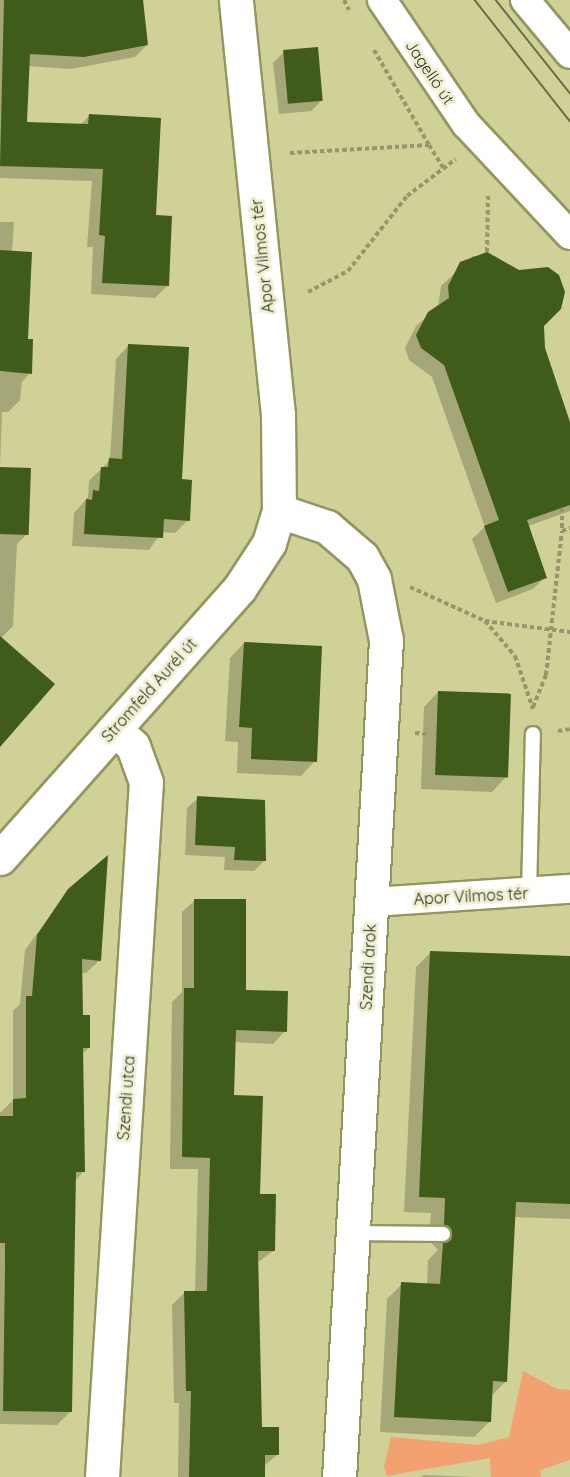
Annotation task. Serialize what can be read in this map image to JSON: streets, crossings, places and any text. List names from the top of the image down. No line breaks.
{"streets":{"street":["Jagelló út","Apor Vilmos tér","Stromfeld Aurél út","Szendi árok","Szendi utca"]},"crossings":[["Apor Vilmos tér","Stromfeld Aurél út"],["Apor Vilmos tér","Szendi árok"],["Stromfeld Aurél út","Szendi árok"],["Stromfeld Aurél út","Szendi utca"]]}
